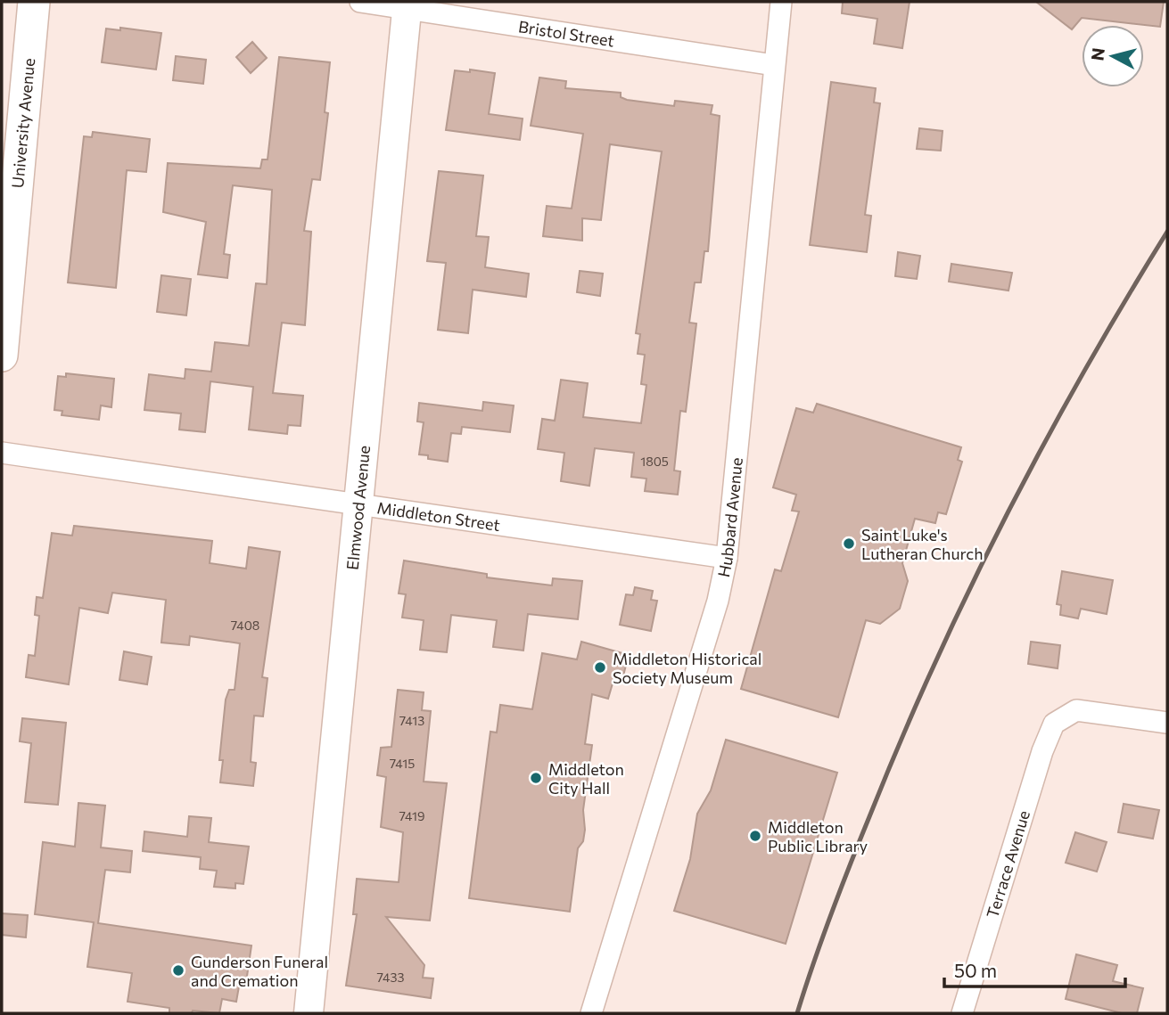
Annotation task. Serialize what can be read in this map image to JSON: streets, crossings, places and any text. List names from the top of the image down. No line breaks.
{"streets":{"main road":["University Avenue"],"street":["Bristol Street","Elmwood Avenue","Middleton Street","Hubbard Avenue","Terrace Avenue"]},"crossings":[["Bristol Street","Elmwood Avenue"],["Bristol Street","Hubbard Avenue"],["Elmwood Avenue","Middleton Street"],["Middleton Street","Hubbard Avenue"]],"places":["Saint Luke's Lutheran Church","Middleton Historical Society Museum","Middleton City Hall","Middleton Public Library","Gunderson Funeral and Cremation"],"house_numbers":["1805","7408","7413","7415","7419","7433"],"scale_bar":"50 m","north":"left"}
